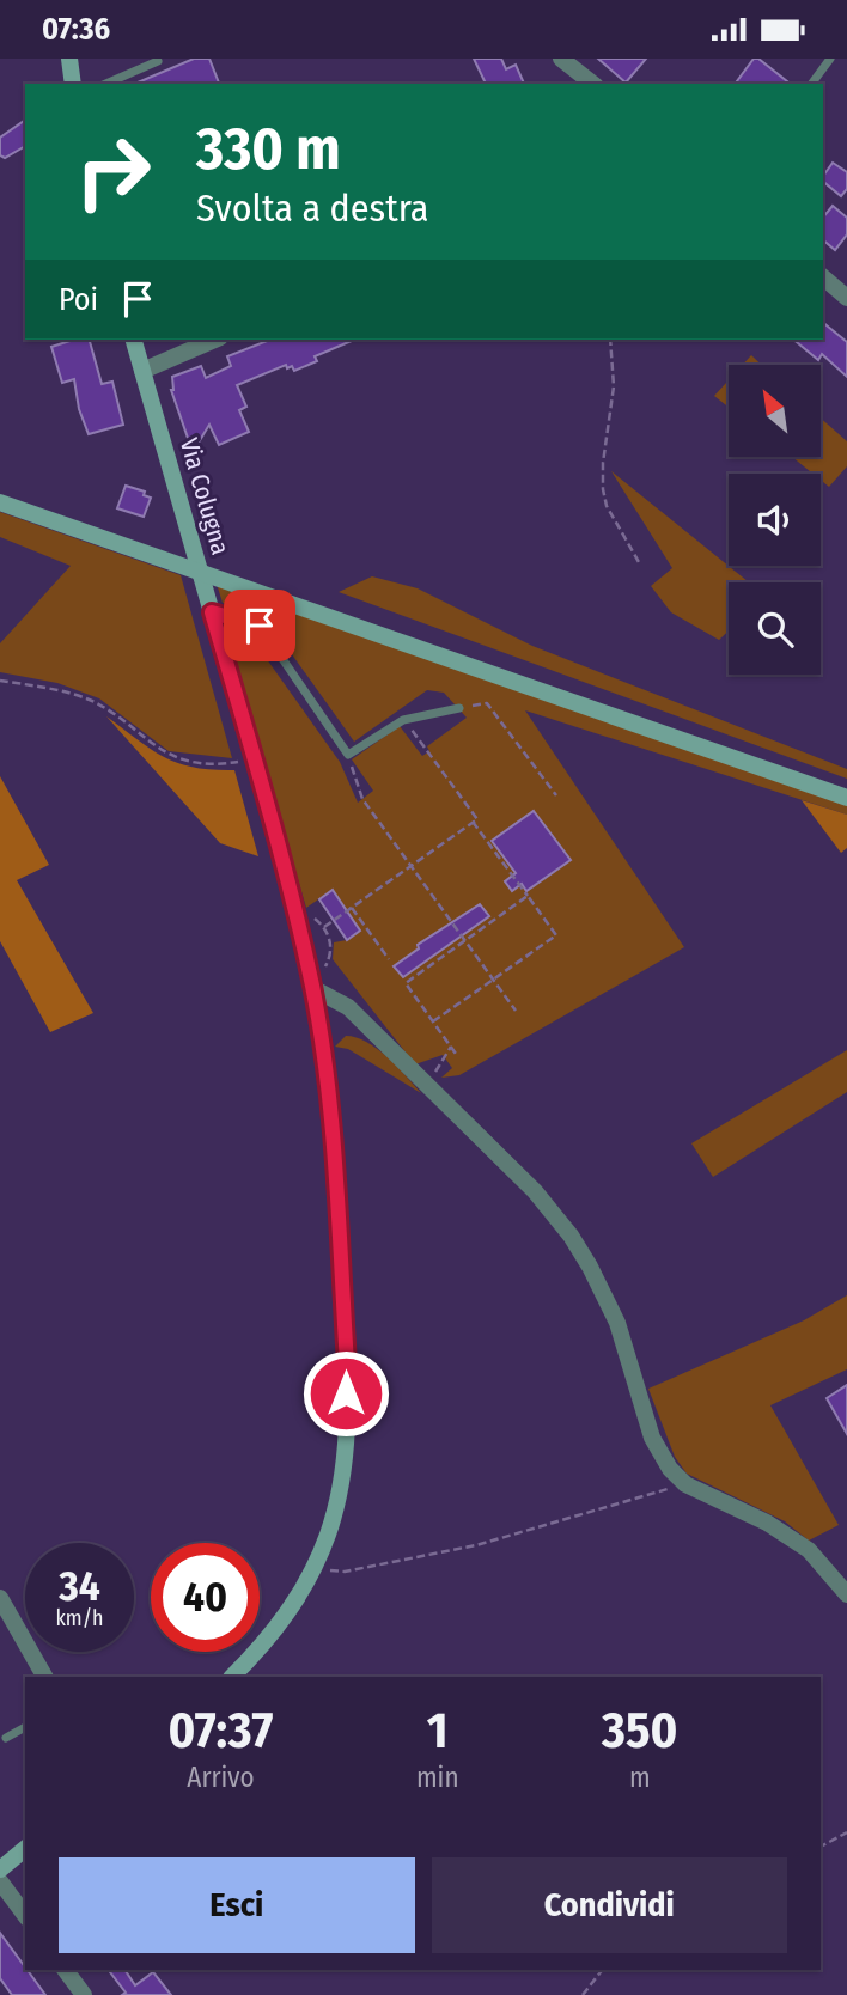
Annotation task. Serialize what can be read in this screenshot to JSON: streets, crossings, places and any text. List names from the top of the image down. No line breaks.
{"streets":{"street":["Via Colugna"]},"north":"top left","page":{"status":"07:36","turn":["330 m","Svolta a destra"],"then":"Poi","speed":"34 km/h","limit":"40","eta":["07:37","Arrivo","1","min","350","m"],"buttons":["Esci","Condividi"]}}
